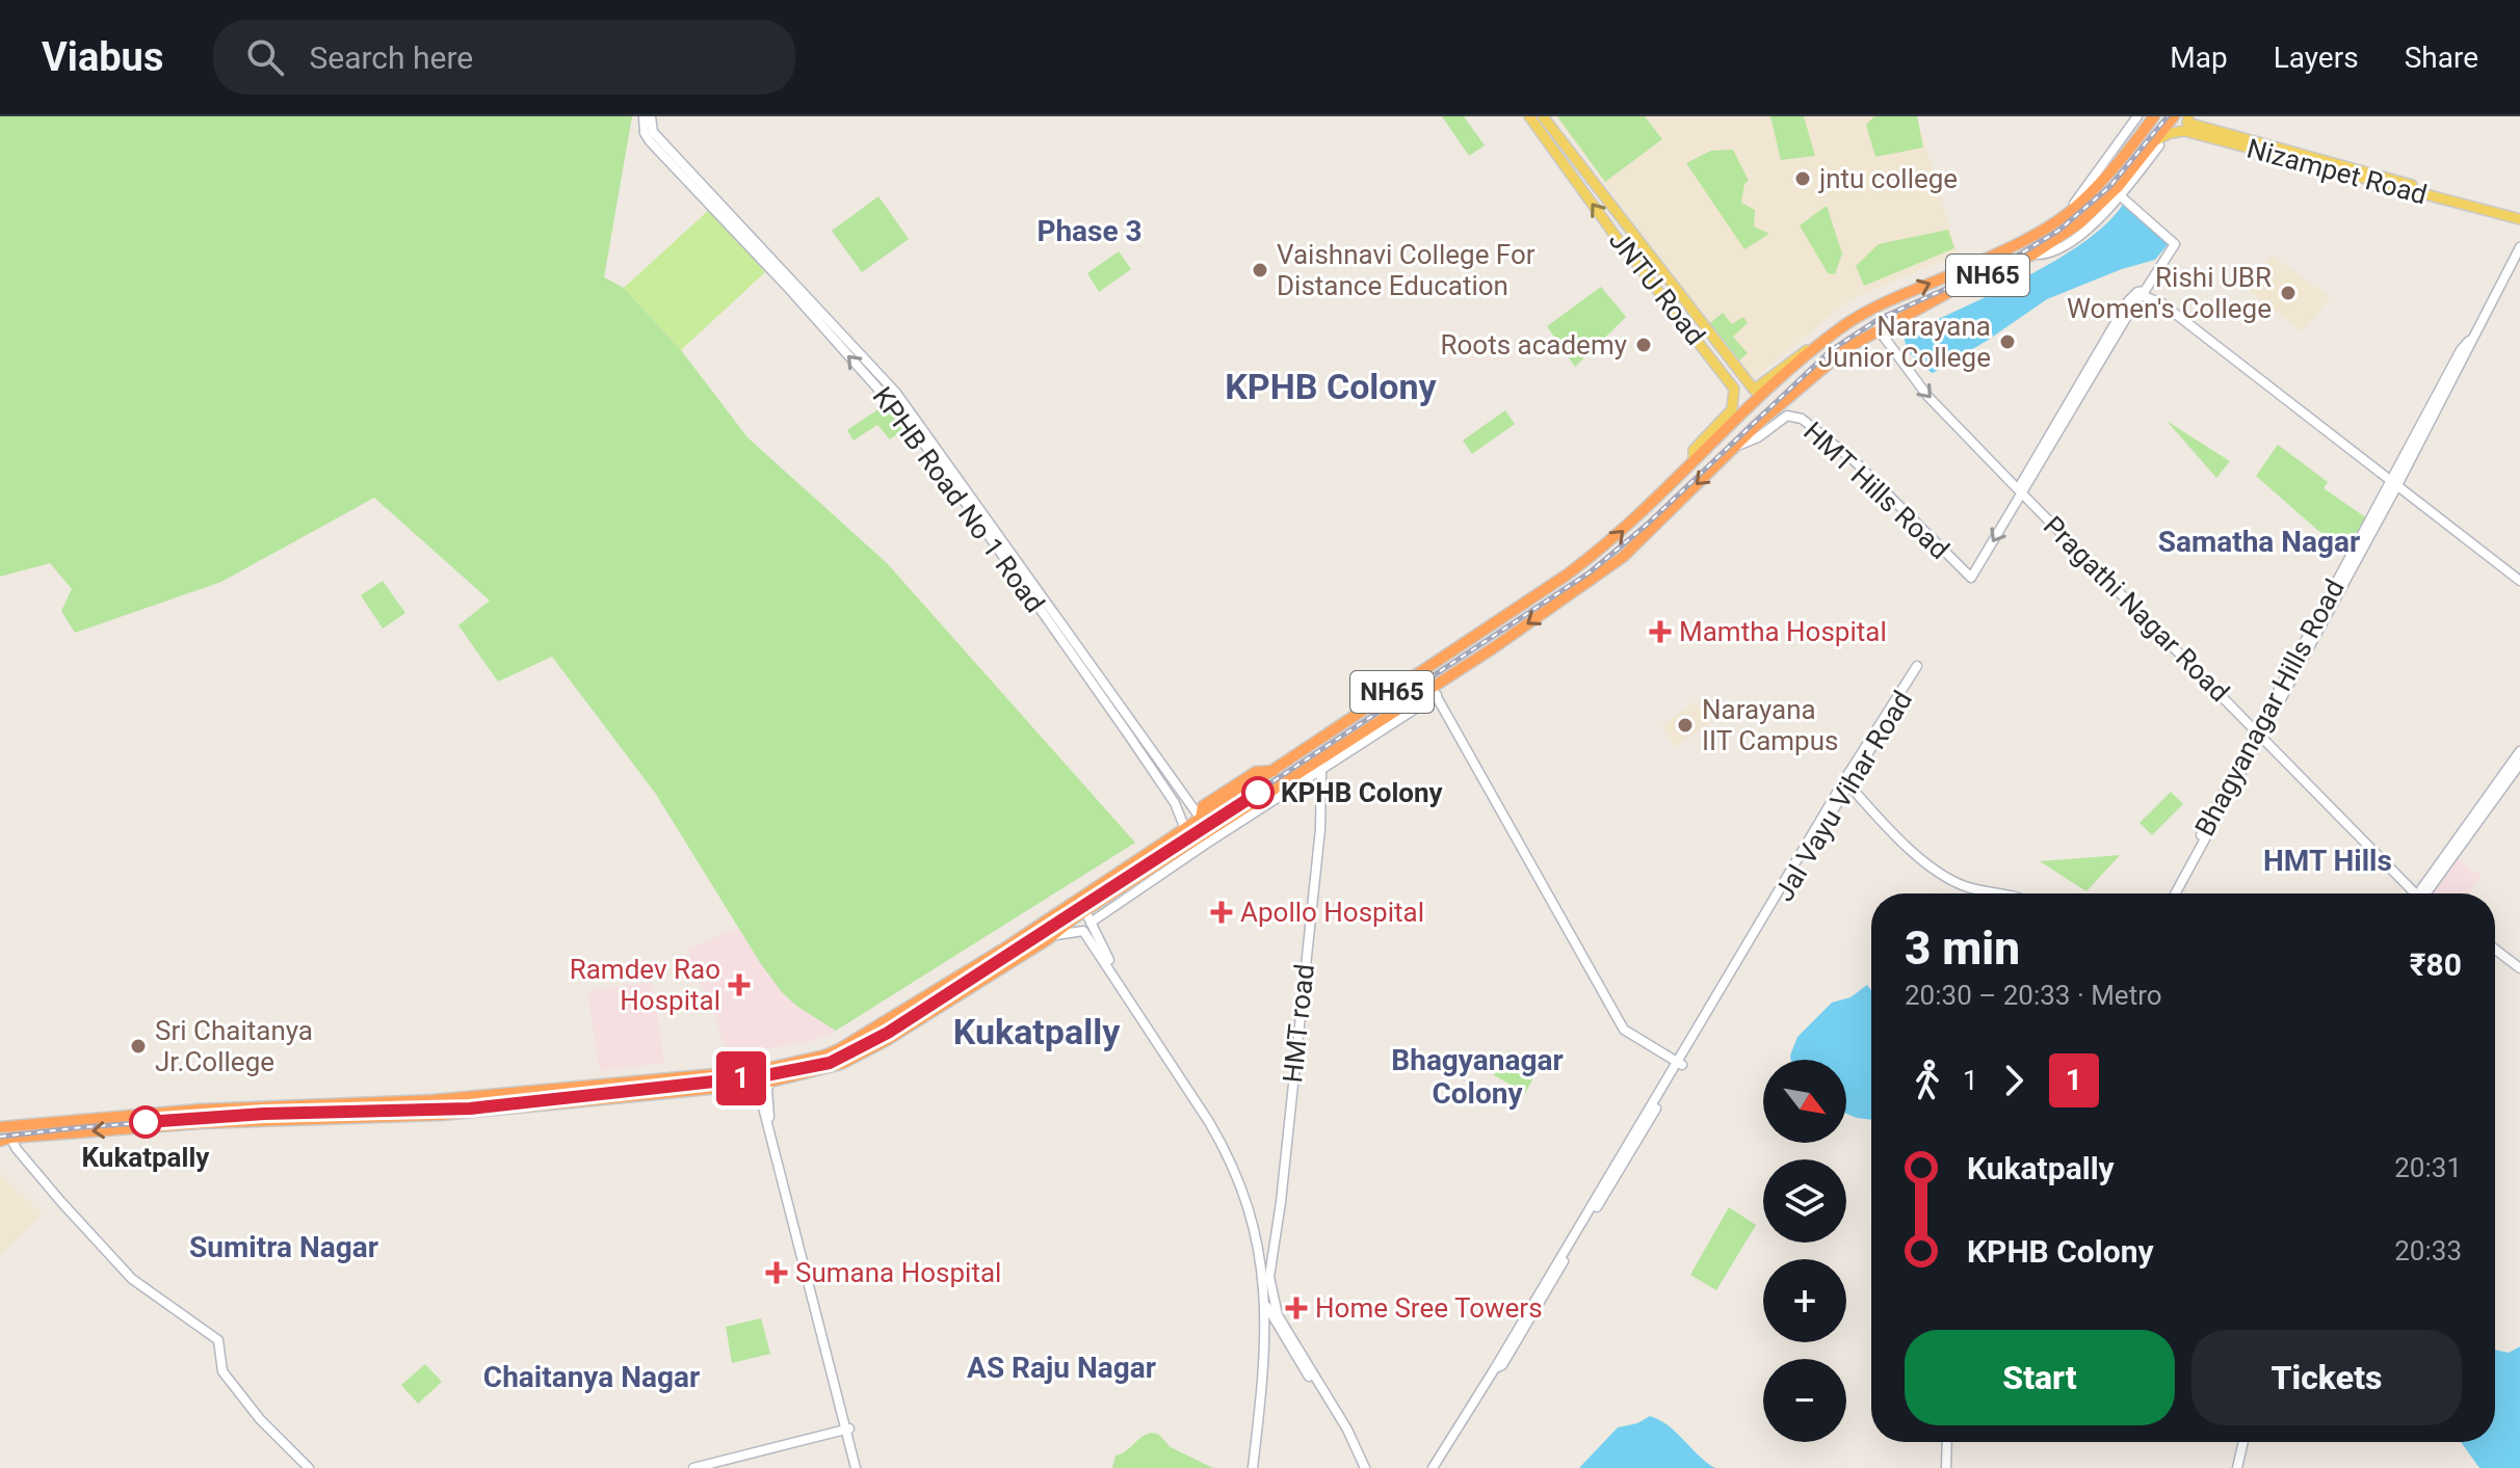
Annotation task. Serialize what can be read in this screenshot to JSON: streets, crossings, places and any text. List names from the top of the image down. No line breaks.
{"streets":{"highway":["NH65"],"main road":["Nizampet Road","JNTU Road"],"street":["HMT Hills Road","KPHB Road No 1 Road","Pragathi Nagar Road","Bhagyanagar Hills Road","Jal Vayu Vihar Road","HMT road"]},"crossings":[["Nizampet Road","NH65"],["NH65","HMT Hills Road"],["NH65","KPHB Road No 1 Road"],["NH65","Pragathi Nagar Road"],["HMT Hills Road","Pragathi Nagar Road"],["Pragathi Nagar Road","Bhagyanagar Hills Road"]],"districts":["Phase 3","KPHB Colony","Samatha Nagar","HMT Hills","Kukatpally","Bhagyanagar Colony","Sumitra Nagar","AS Raju Nagar","Chaitanya Nagar"],"places":{"other":["jntu college","Vaishnavi College For Distance Education","Rishi UBR Women's College","Narayana Junior College","Roots academy","Narayana IIT Campus","KPHB Colony","Sri Chaitanya Jr.College","Kukatpally"],"health":["Mamtha Hospital","Apollo Hospital","Ramdev Rao Hospital","Sumana Hospital","Home Sree Towers"]},"lines":["metro line 1"],"north":"bottom right","page":{"header":"Viabus","search":"Search here","nav":["Map","Layers","Share"],"on_map":"1","heading":["3 min","20:30 – 20:33 · Metro","₹80"],"legs":["1","1"],"map_buttons":["+","−"],"list":[{"name":"Kukatpally","value":"20:31"},{"name":"KPHB Colony","value":"20:33"}],"buttons":["Start","Tickets"]}}
